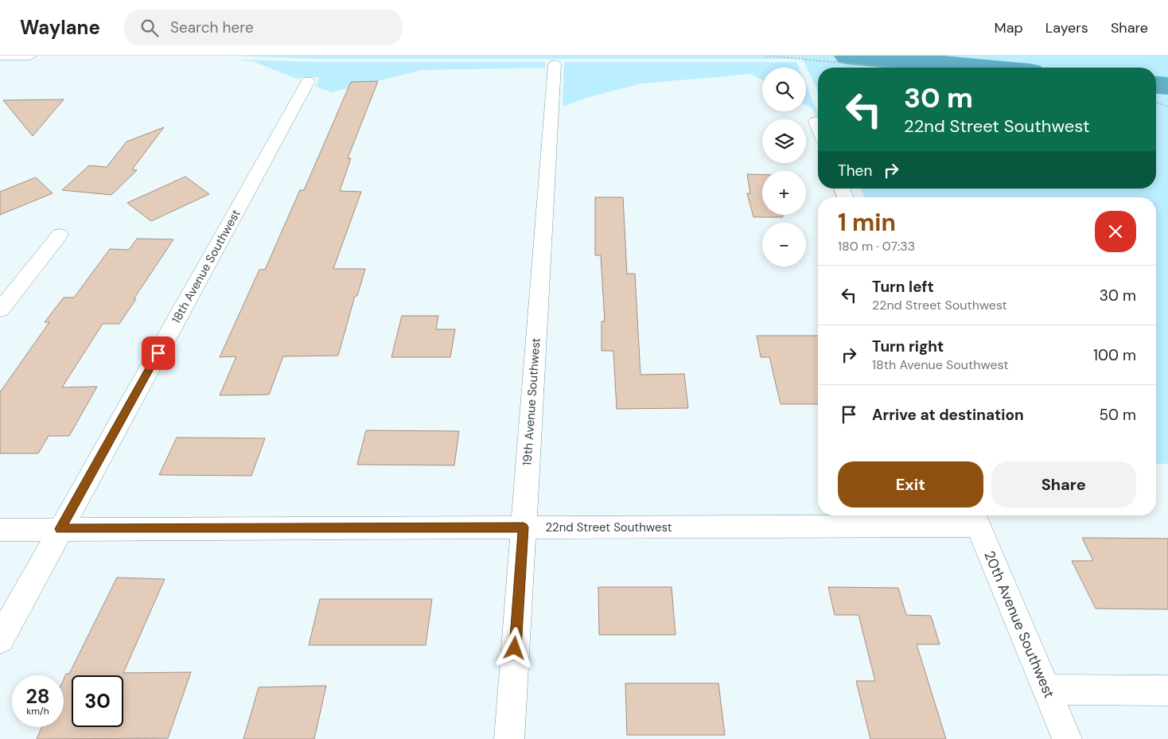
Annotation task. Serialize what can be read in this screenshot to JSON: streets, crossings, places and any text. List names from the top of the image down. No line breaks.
{"streets":{"street":["18th Avenue Southwest","19th Avenue Southwest","22nd Street Southwest","20th Avenue Southwest"]},"crossings":[["18th Avenue Southwest","22nd Street Southwest"],["19th Avenue Southwest","22nd Street Southwest"],["22nd Street Southwest","20th Avenue Southwest"]],"page":{"header":"Waylane","search":"Search here","nav":["Map","Layers","Share"],"map_buttons":["+","−"],"turn":["30 m","22nd Street Southwest"],"then":"Then","heading":["1 min","180 m · 07:33"],"list":[{"name":"Turn left","note":"22nd Street Southwest","value":"30 m"},{"name":"Turn right","note":"18th Avenue Southwest","value":"100 m"},{"name":"Arrive at destination","value":"50 m"}],"buttons":["Exit","Share"],"speed":"28 km/h","limit":"30"}}
